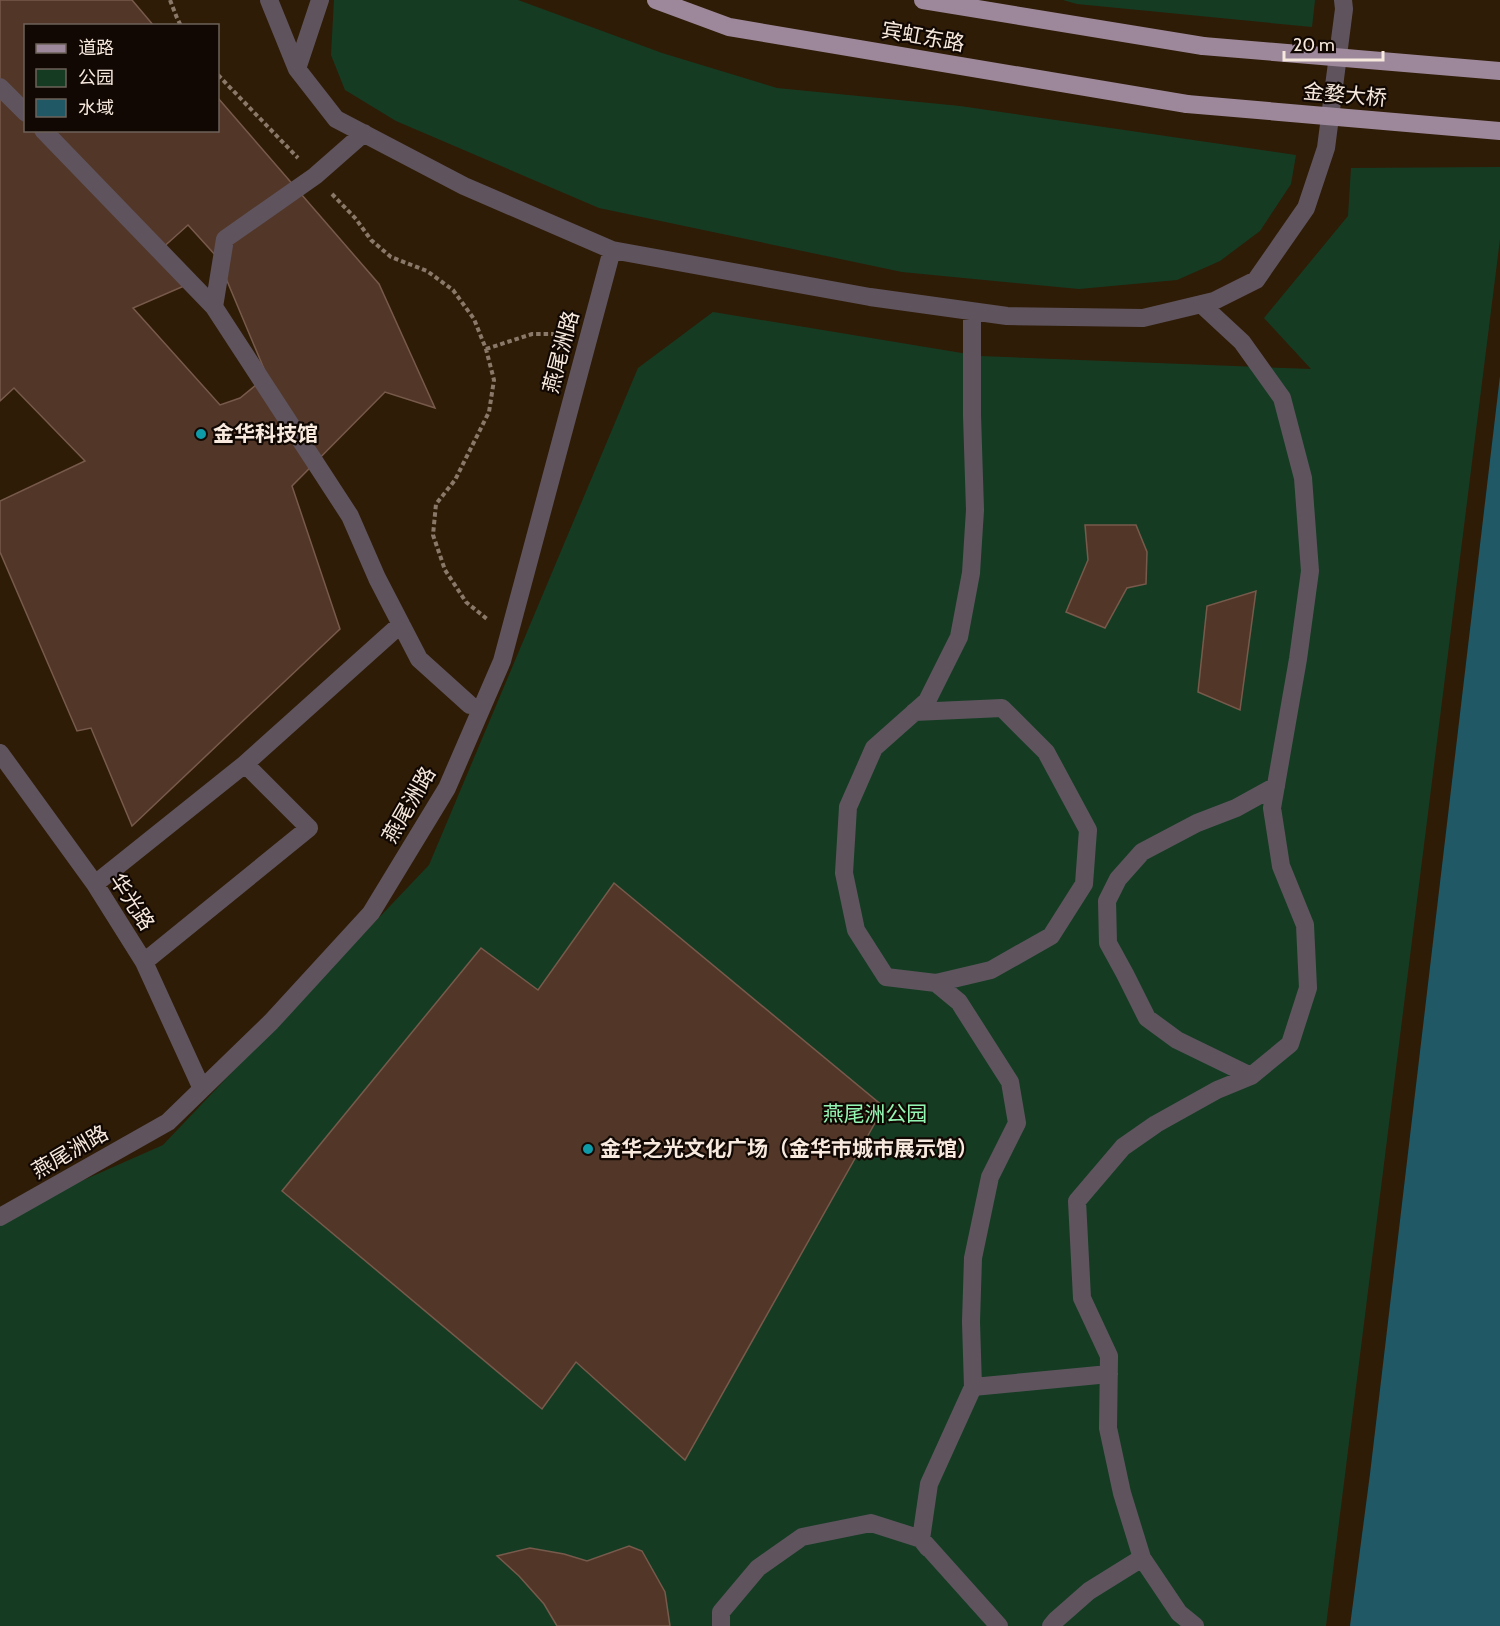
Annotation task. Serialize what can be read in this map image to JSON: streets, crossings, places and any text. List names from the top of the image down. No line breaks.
{"streets":{"main road":["宾虹东路","金婺大桥"],"street":["燕尾洲路","华光路"]},"crossings":[["宾虹东路","金婺大桥"],["燕尾洲路","华光路"]],"parks":["燕尾洲公园"],"places":["金华科技馆","金华之光文化广场（金华市城市展示馆）"],"legend":["道路","公园","水域"],"scale_bar":"20 m"}
